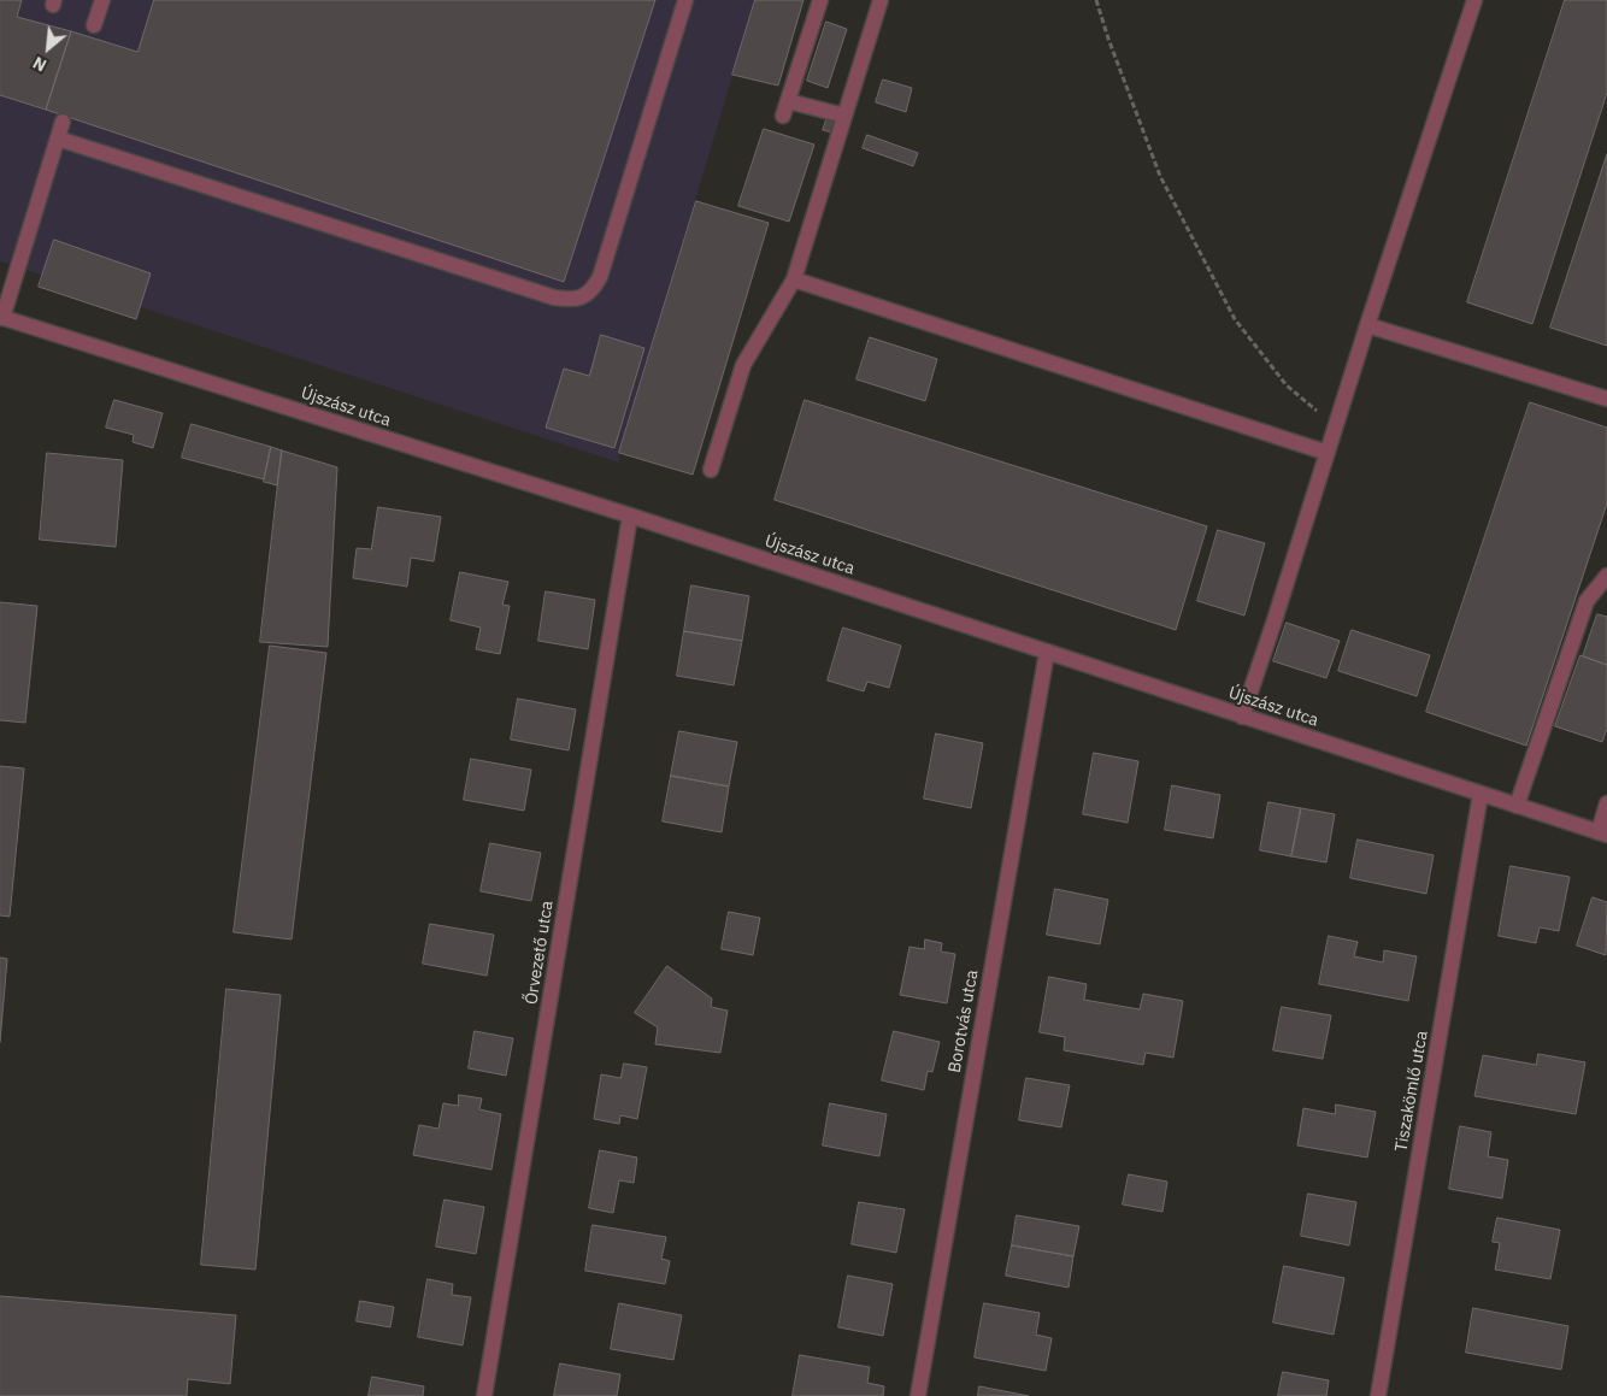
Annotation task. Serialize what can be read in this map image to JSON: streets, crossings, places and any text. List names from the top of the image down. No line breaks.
{"streets":{"street":["Újszász utca","Őrvezető utca","Borotvás utca","Tiszakömlő utca"]},"crossings":[["Újszász utca","Őrvezető utca"],["Újszász utca","Borotvás utca"],["Újszász utca","Tiszakömlő utca"]],"north":"bottom left"}
